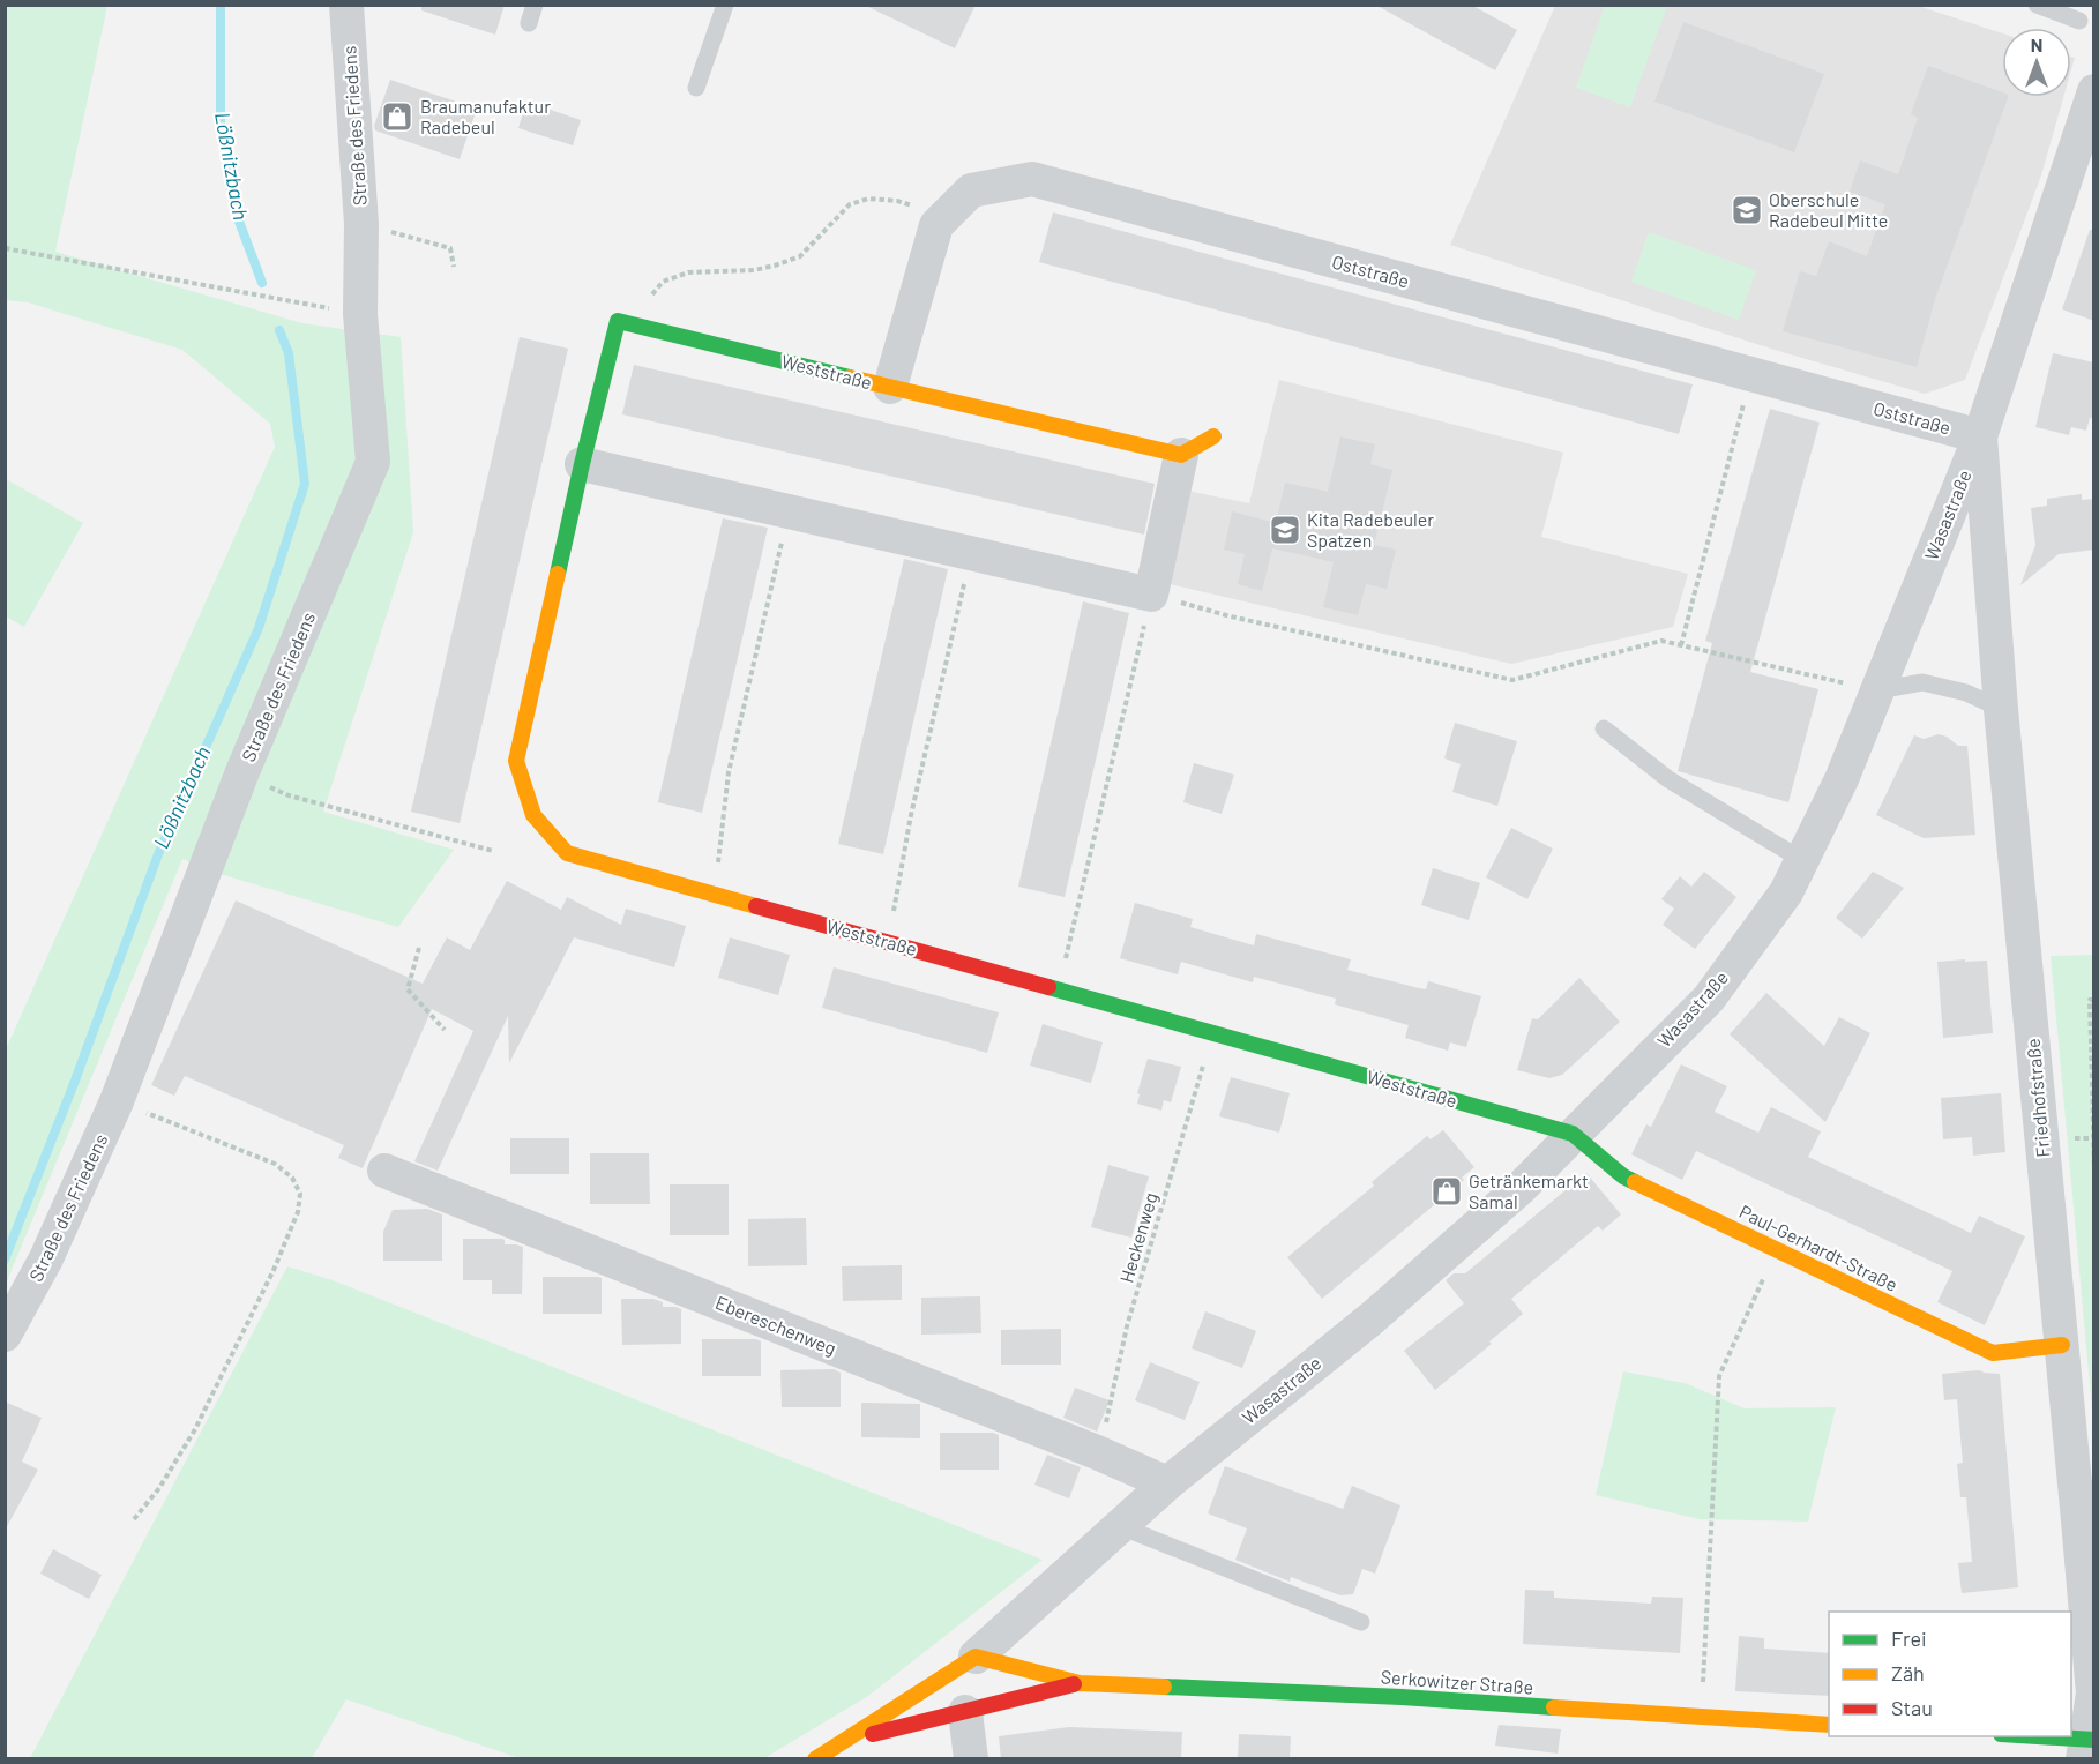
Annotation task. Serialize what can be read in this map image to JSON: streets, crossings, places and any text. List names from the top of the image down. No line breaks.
{"streets":{"street":["Straße des Friedens","Oststraße","Weststraße","Wasastraße","Friedhofstraße","Paul-Gerhardt-Straße","Ebereschenweg","Serkowitzer Straße"],"path":["Heckenweg"]},"crossings":[["Oststraße","Weststraße"],["Oststraße","Wasastraße"],["Oststraße","Friedhofstraße"],["Weststraße","Wasastraße"],["Weststraße","Heckenweg"],["Weststraße","Paul-Gerhardt-Straße"],["Wasastraße","Friedhofstraße"],["Wasastraße","Paul-Gerhardt-Straße"],["Wasastraße","Ebereschenweg"],["Wasastraße","Serkowitzer Straße"],["Friedhofstraße","Paul-Gerhardt-Straße"],["Heckenweg","Ebereschenweg"]],"water":["Lößnitzbach"],"places":{"shop":["Braumanufaktur Radebeul","Getränkemarkt Samal"],"school or university":["Oberschule Radebeul Mitte","Kita Radebeuler Spatzen"]},"legend":["Frei","Zäh","Stau"],"north":"top"}
